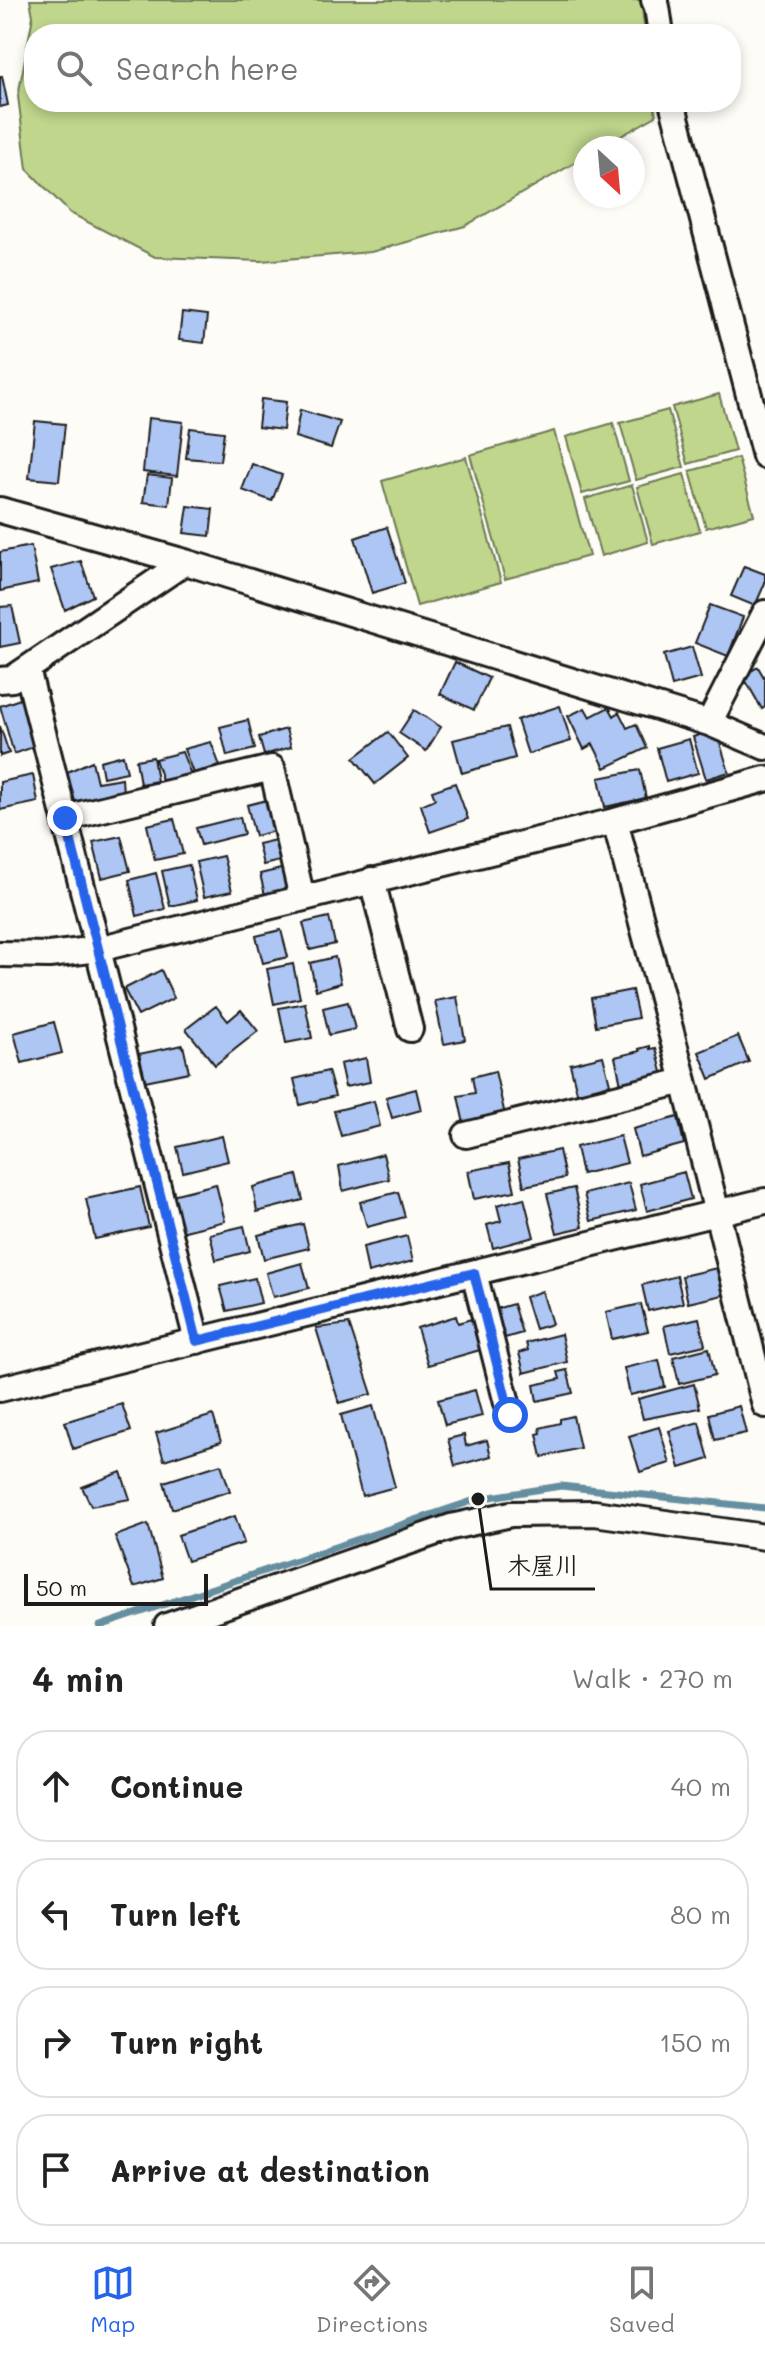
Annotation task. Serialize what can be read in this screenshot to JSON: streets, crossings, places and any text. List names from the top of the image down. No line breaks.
{"places":["木屋川"],"scale_bar":"50 m","north":"bottom right","page":{"search":"Search here","scale":"50 m","heading":["4 min","Walk · 270 m"],"list":[["Continue","40 m"],["Turn left","80 m"],["Turn right","150 m"],"Arrive at destination"],"nav":["Map","Directions","Saved"]}}
